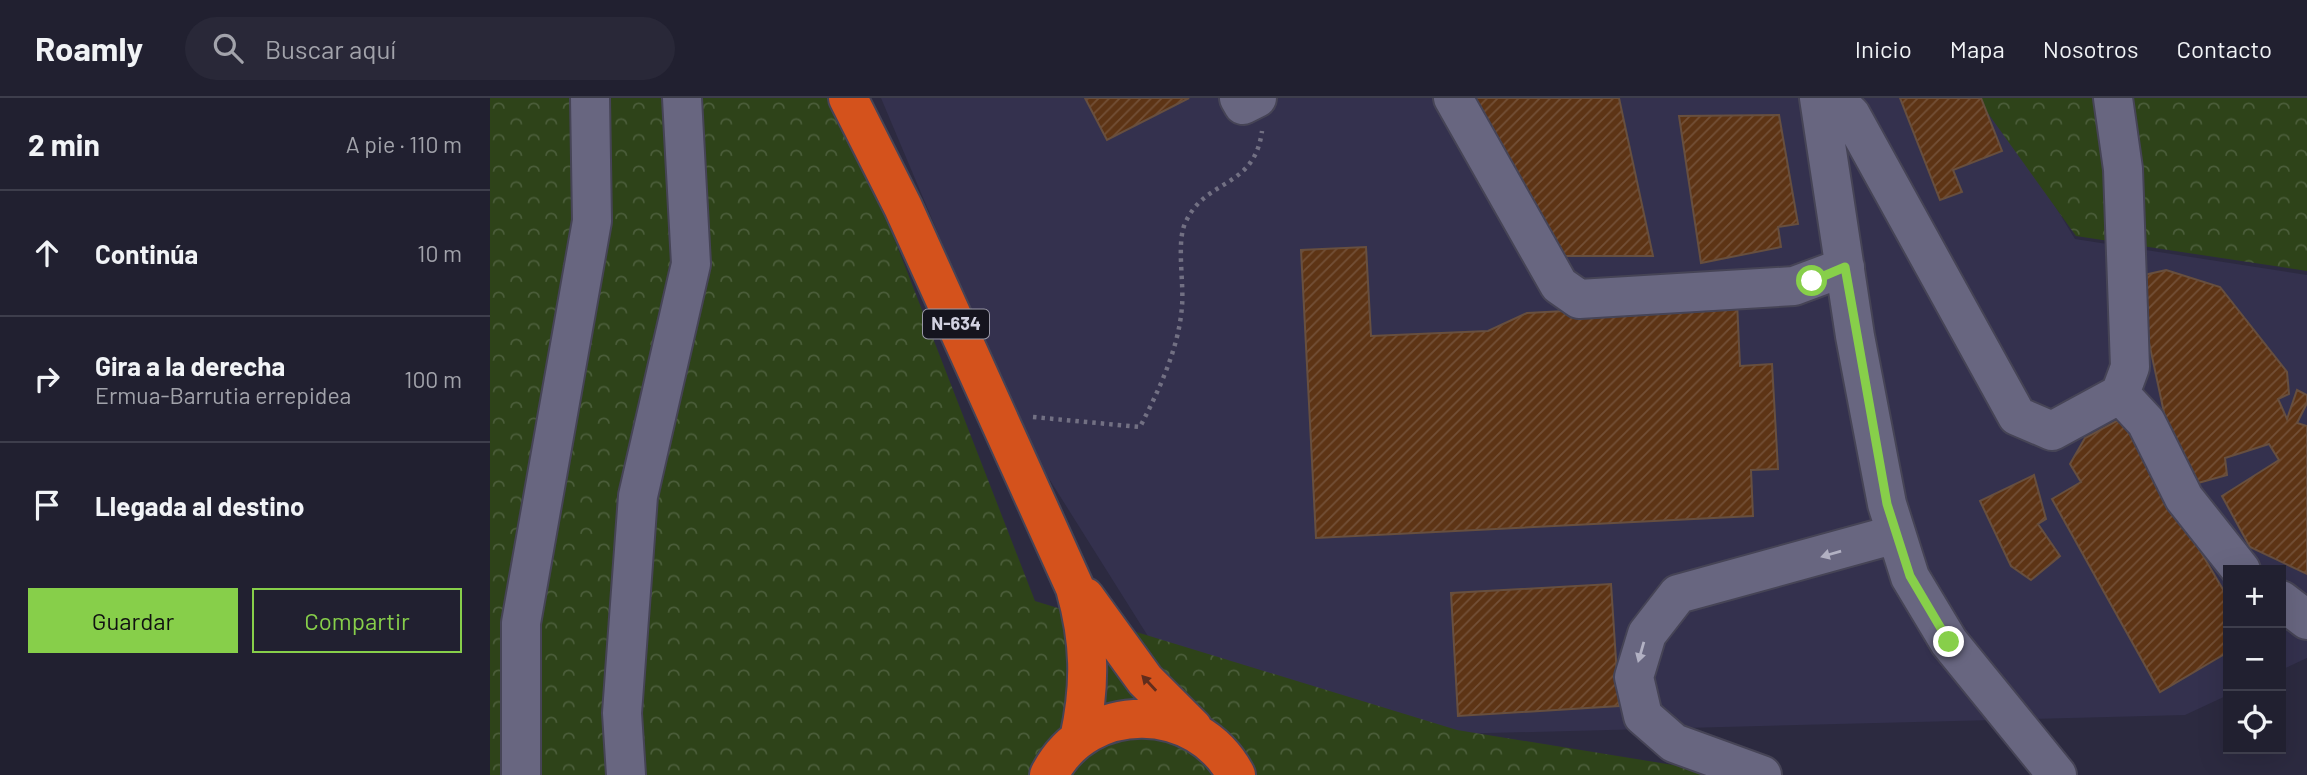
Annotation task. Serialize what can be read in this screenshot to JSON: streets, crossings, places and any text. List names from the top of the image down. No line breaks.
{"streets":{"highway":["N-634"]},"page":{"header":"Roamly","search":"Buscar aquí","nav":["Inicio","Mapa","Nosotros","Contacto"],"heading":["2 min","A pie · 110 m"],"list":[["Continúa","10 m"],["Gira a la derecha","Ermua-Barrutia errepidea","100 m"],"Llegada al destino"],"map_buttons":["+","−"],"buttons":["Guardar","Compartir"]}}
